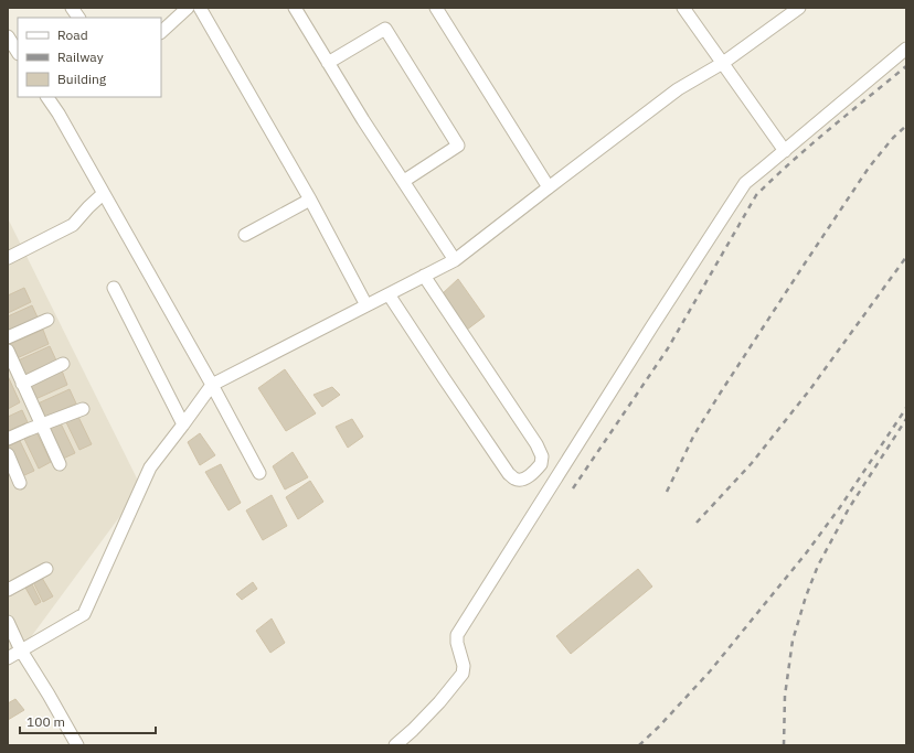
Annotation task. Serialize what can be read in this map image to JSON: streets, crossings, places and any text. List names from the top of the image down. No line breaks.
{"legend":["Road","Railway","Building"],"scale_bar":"100 m"}
